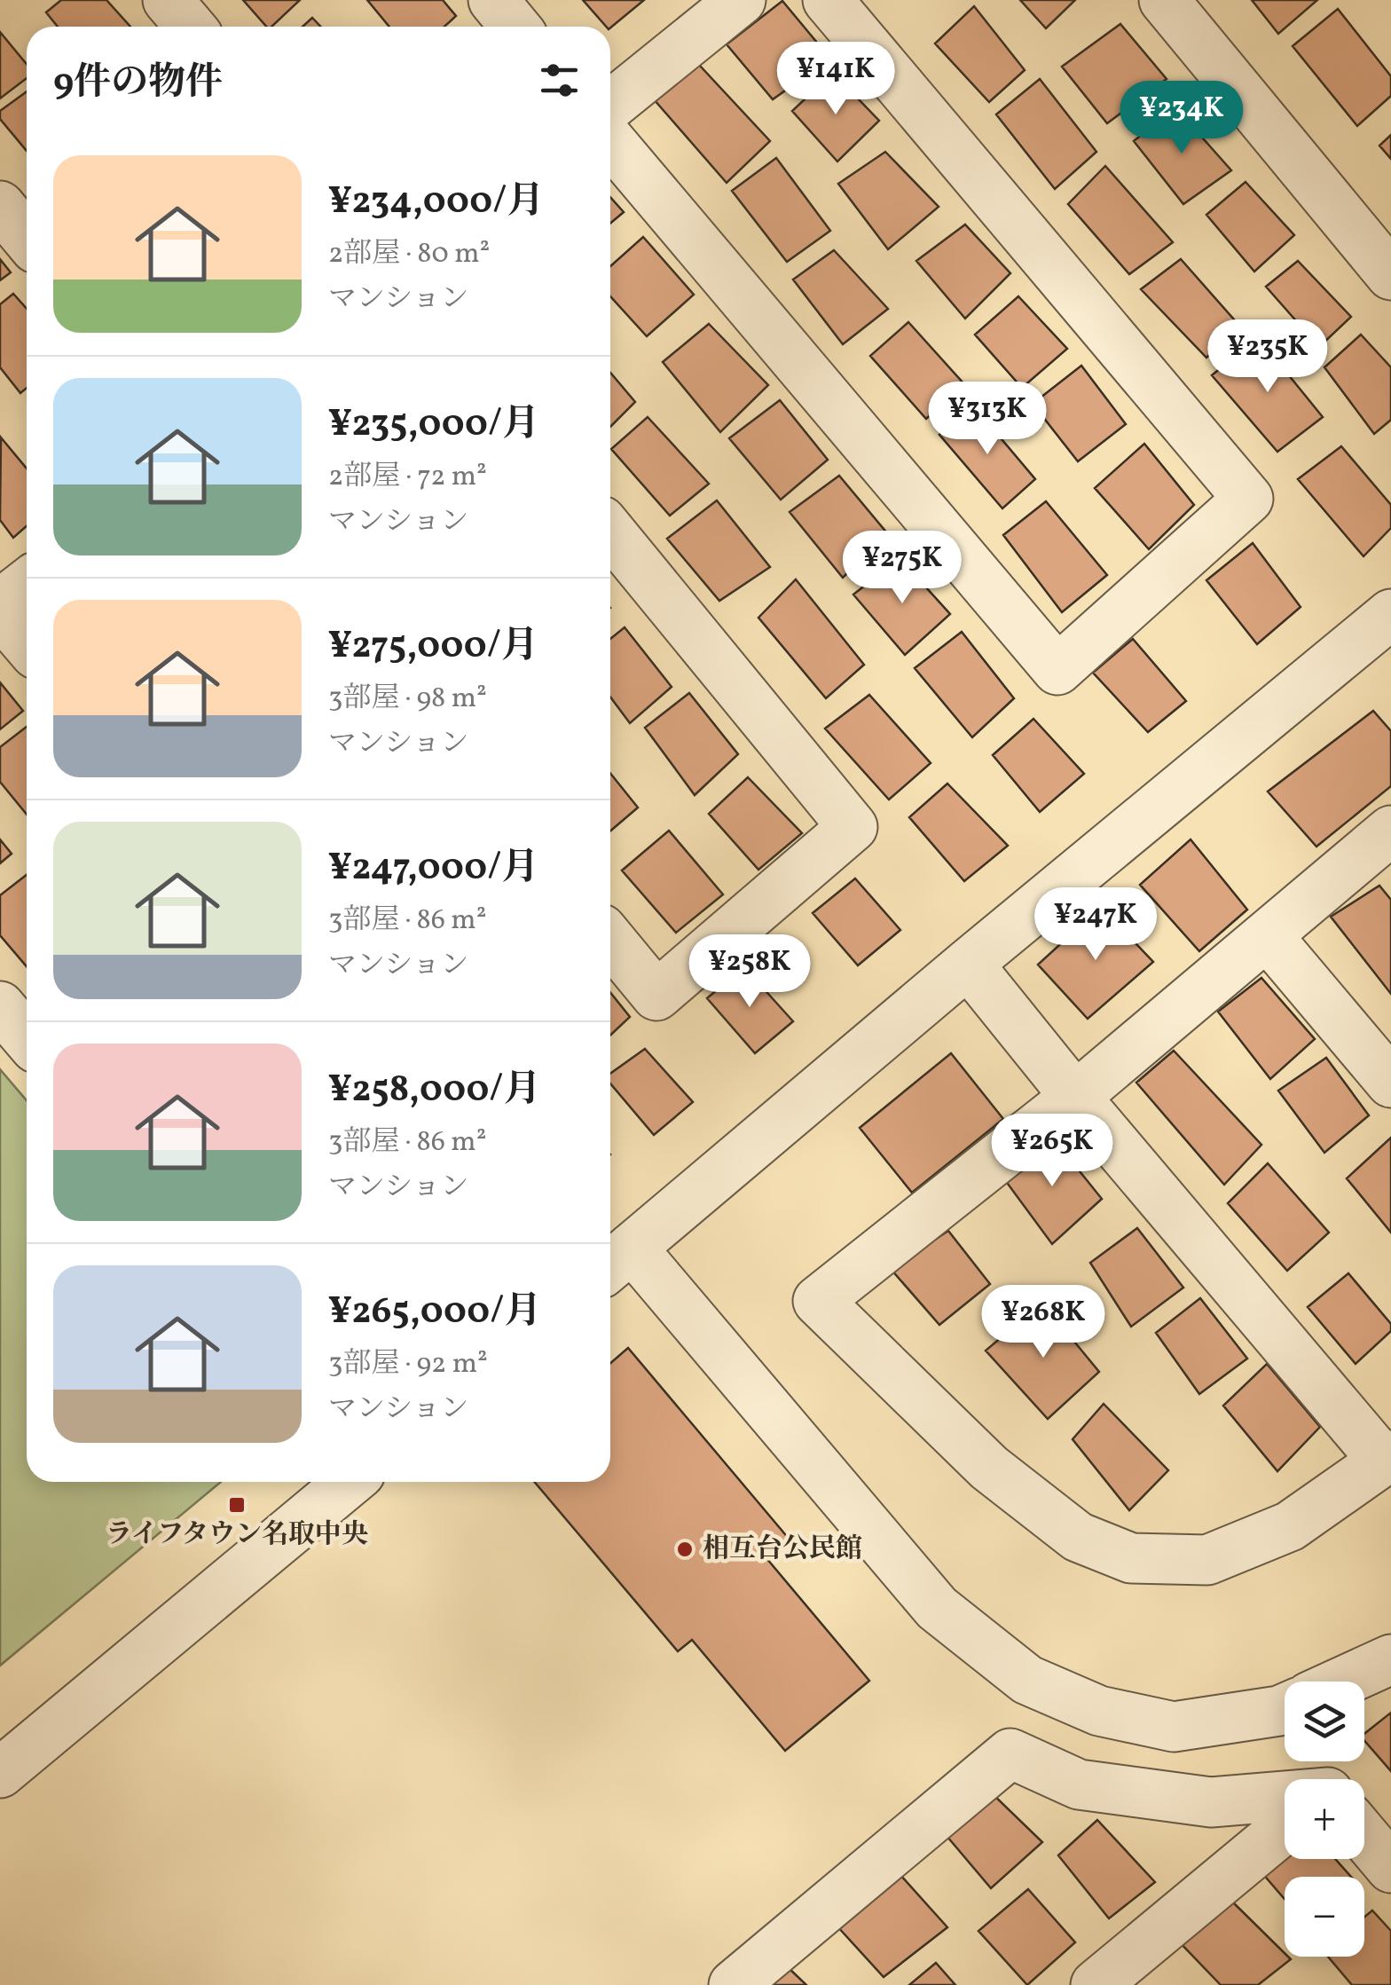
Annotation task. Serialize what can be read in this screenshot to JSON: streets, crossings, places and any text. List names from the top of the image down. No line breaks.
{"places":{"transit":["ライフタウン名取中央"],"other":["相互台公民館"]},"page":{"heading":"9件の物件","price":["¥141K","¥234K","¥235K","¥313K","¥275K","¥247K","¥258K","¥265K","¥268K"],"list":[{"name":"¥234,000/月","note":"2部屋 · 80 m² · マンション"},{"name":"¥235,000/月","note":"2部屋 · 72 m² · マンション"},{"name":"¥275,000/月","note":"3部屋 · 98 m² · マンション"},{"name":"¥247,000/月","note":"3部屋 · 86 m² · マンション"},{"name":"¥258,000/月","note":"3部屋 · 86 m² · マンション"},{"name":"¥265,000/月","note":"3部屋 · 92 m² · マンション"}],"map_buttons":["+","−"]}}
